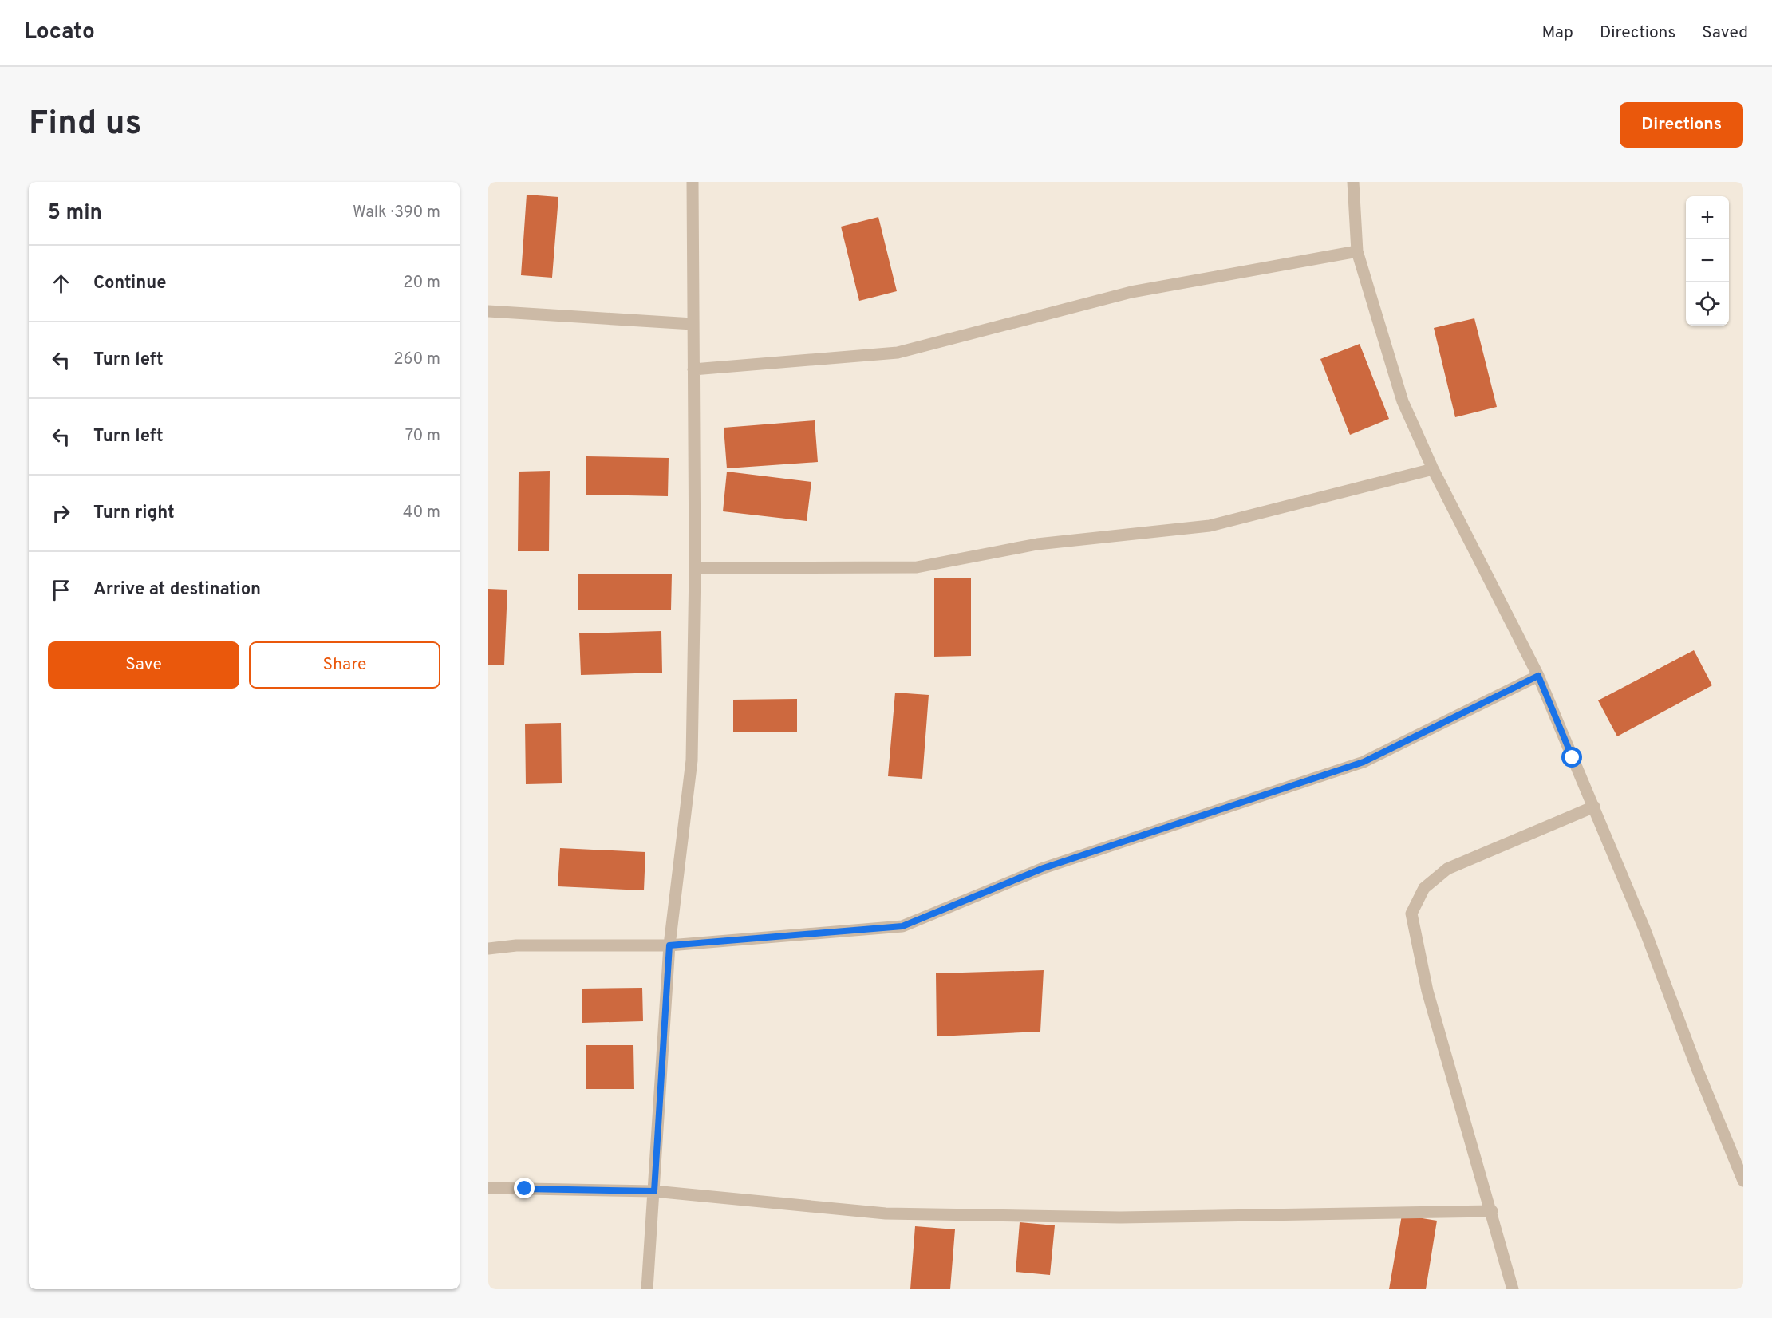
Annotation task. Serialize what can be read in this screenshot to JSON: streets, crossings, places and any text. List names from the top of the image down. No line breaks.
{"page":{"header":"Locato","nav":["Map","Directions","Saved"],"buttons":["Directions",["Save","Share"]],"title":"Find us","heading":["5 min","Walk · 390 m"],"map_buttons":["+","−"],"list":[["Continue","20 m"],["Turn left","260 m"],["Turn left","70 m"],["Turn right","40 m"],"Arrive at destination"]}}
